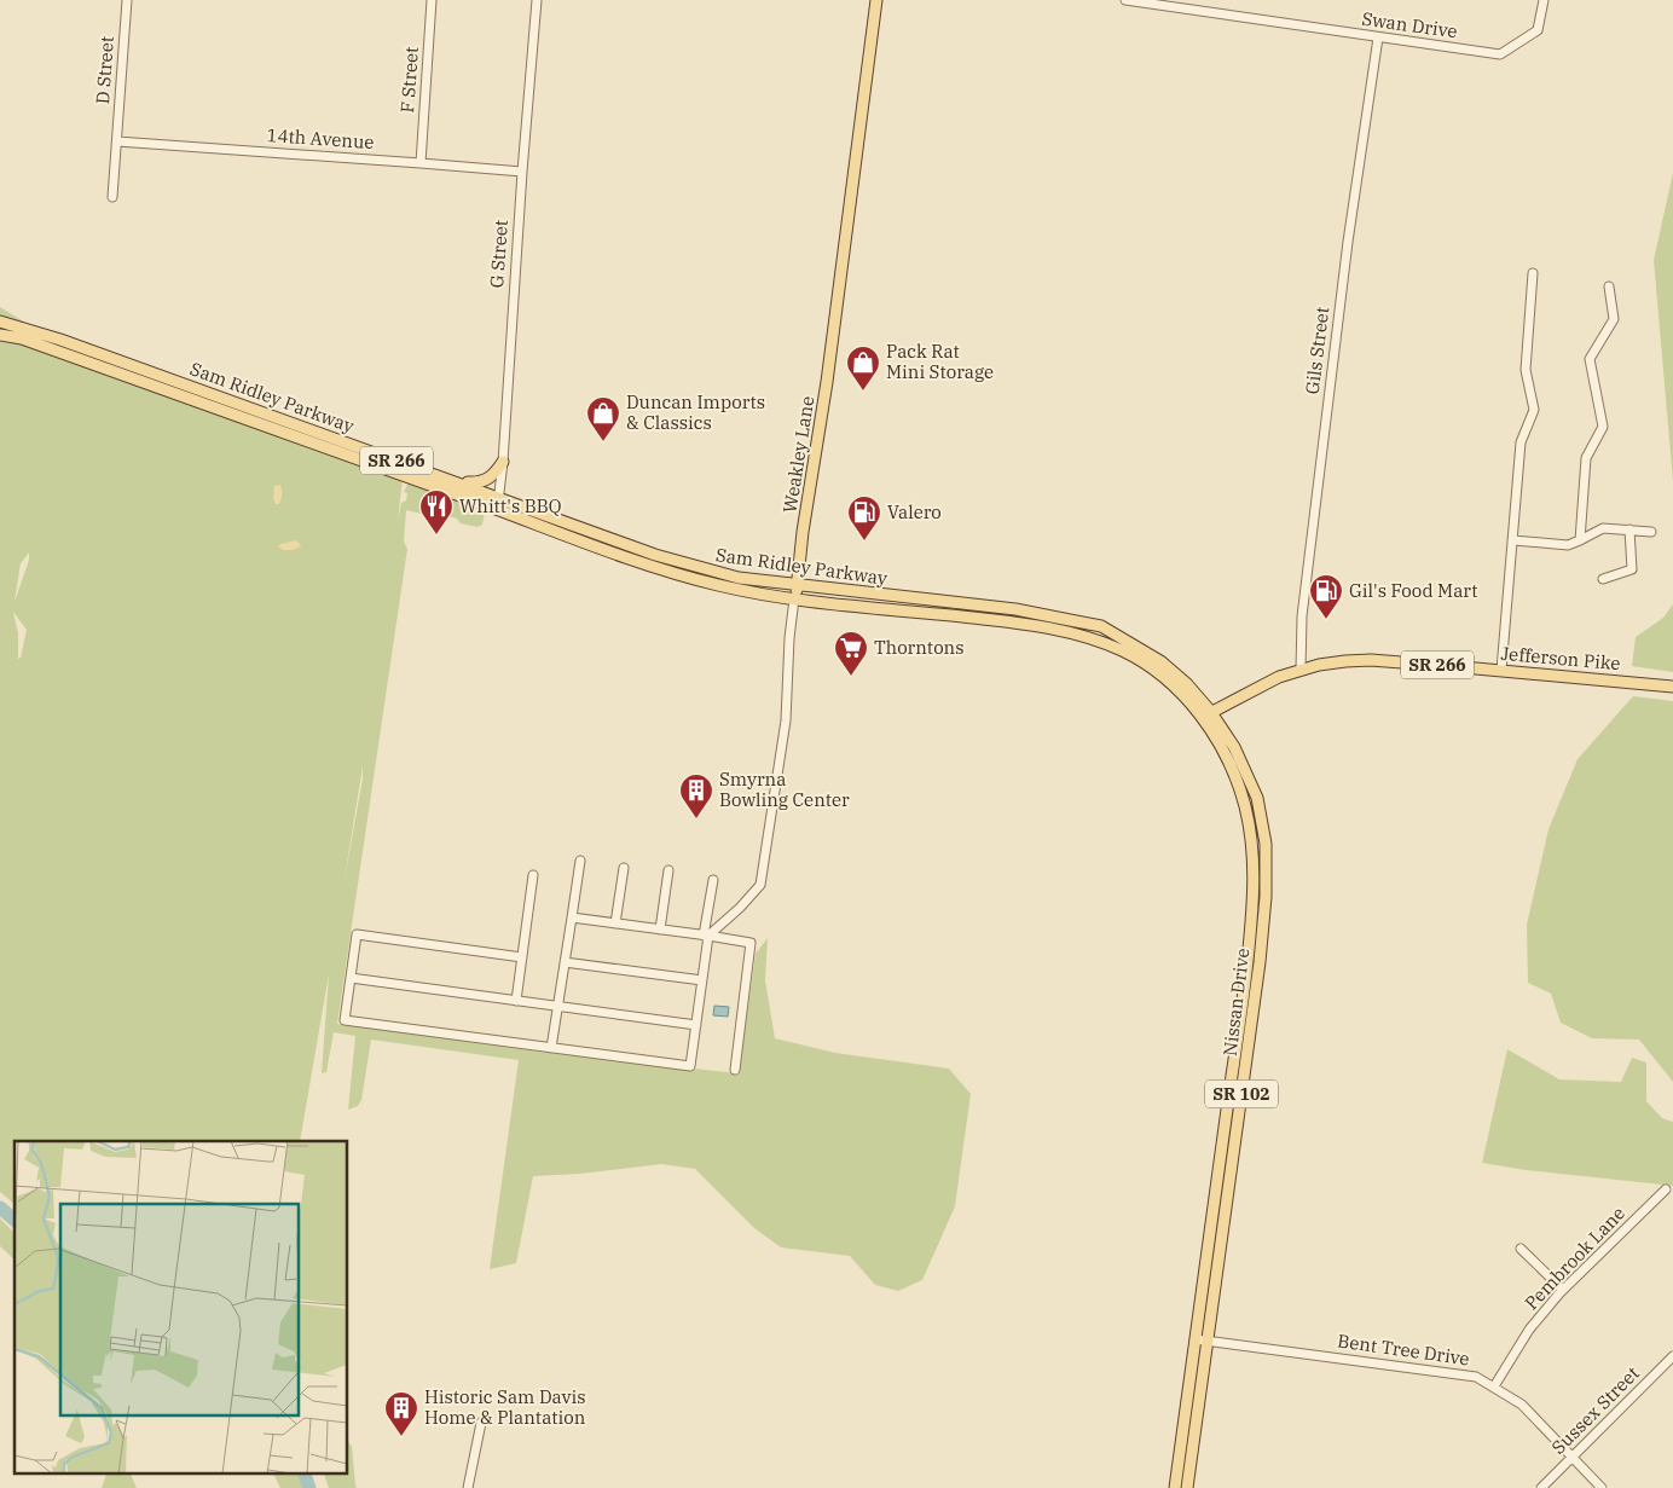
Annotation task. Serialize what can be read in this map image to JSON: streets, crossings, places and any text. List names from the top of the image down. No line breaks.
{"streets":{"main road":["Sam Ridley Parkway","Weakley Lane","SR 266","Jefferson Pike","Nissan Drive","SR 102"],"street":["Swan Drive","D Street","F Street","14th Avenue","G Street","Gils Street","Pembrook Lane","Bent Tree Drive","Sussex Street"]},"crossings":[["Swan Drive","Gils Street"],["D Street","14th Avenue"],["F Street","14th Avenue"],["14th Avenue","G Street"],["G Street","Sam Ridley Parkway"],["Gils Street","Jefferson Pike"],["Sam Ridley Parkway","Weakley Lane"],["Sam Ridley Parkway","Jefferson Pike"],["Sam Ridley Parkway","Nissan Drive"],["Jefferson Pike","Nissan Drive"],["Nissan Drive","Bent Tree Drive"],["Pembrook Lane","Bent Tree Drive"],["Bent Tree Drive","Sussex Street"]],"places":{"shop":["Pack Rat Mini Storage","Duncan Imports & Classics"],"restaurant":["Whitt's BBQ"],"fuel station":["Valero","Gil's Food Mart"],"supermarket":["Thorntons"],"building":["Smyrna Bowling Center","Historic Sam Davis Home & Plantation"]}}
